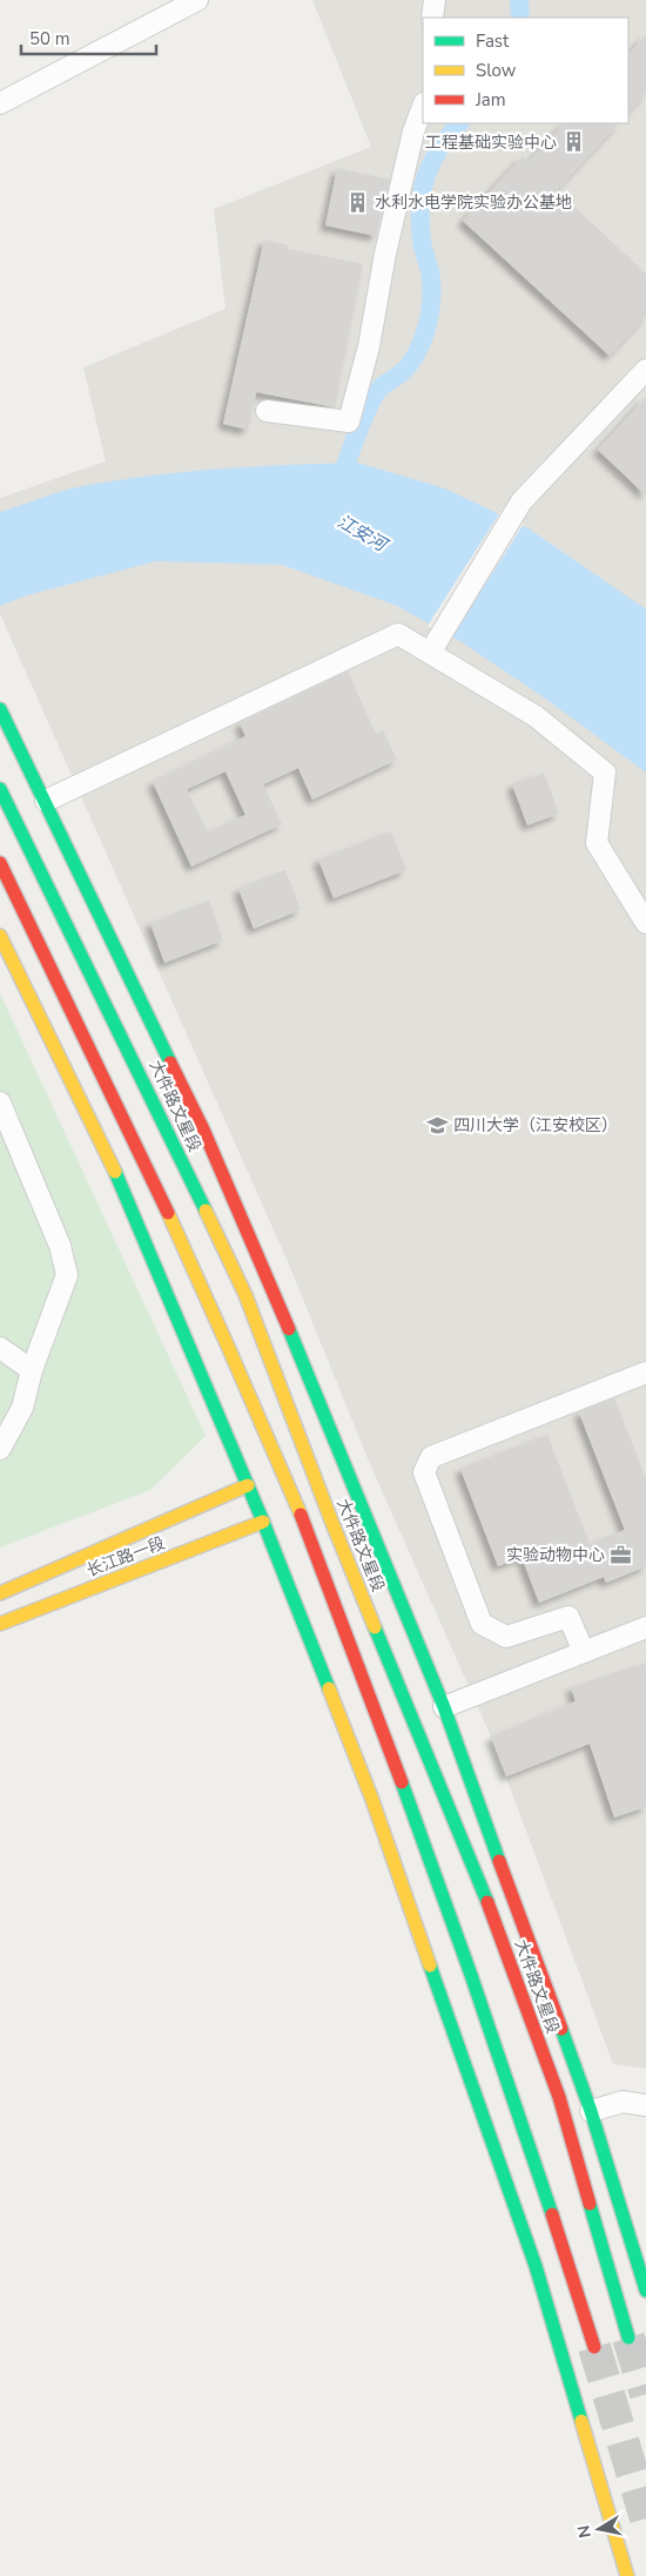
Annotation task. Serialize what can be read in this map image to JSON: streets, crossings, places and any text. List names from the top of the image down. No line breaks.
{"streets":{"street":["大件路文星段","长江路一段"]},"water":["江安河"],"places":{"building":["工程基础实验中心","水利水电学院实验办公基地"],"school or university":["四川大学（江安校区）"],"office":["实验动物中心"]},"legend":["Fast","Slow","Jam"],"scale_bar":"50 m","north":"left"}
